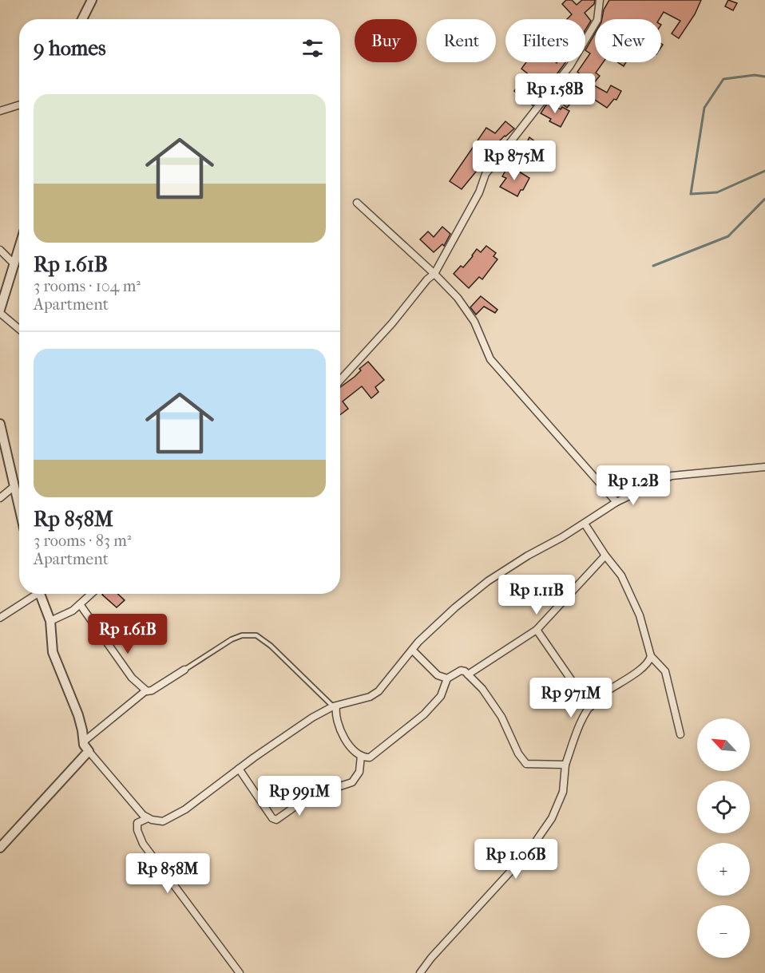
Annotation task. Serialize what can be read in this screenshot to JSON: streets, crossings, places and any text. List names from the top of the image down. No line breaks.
{"north":"top left","page":{"chip":["Buy","Rent","Filters","New"],"heading":"9 homes","price":["Rp 1.58B","Rp 875M","Rp 1.2B","Rp 1.11B","Rp 1.61B","Rp 971M","Rp 991M","Rp 1.06B","Rp 858M"],"list":[{"name":"Rp 1.61B","note":"3 rooms · 104 m² · Apartment"},{"name":"Rp 858M","note":"3 rooms · 83 m² · Apartment"}],"map_buttons":["+","−"]}}
